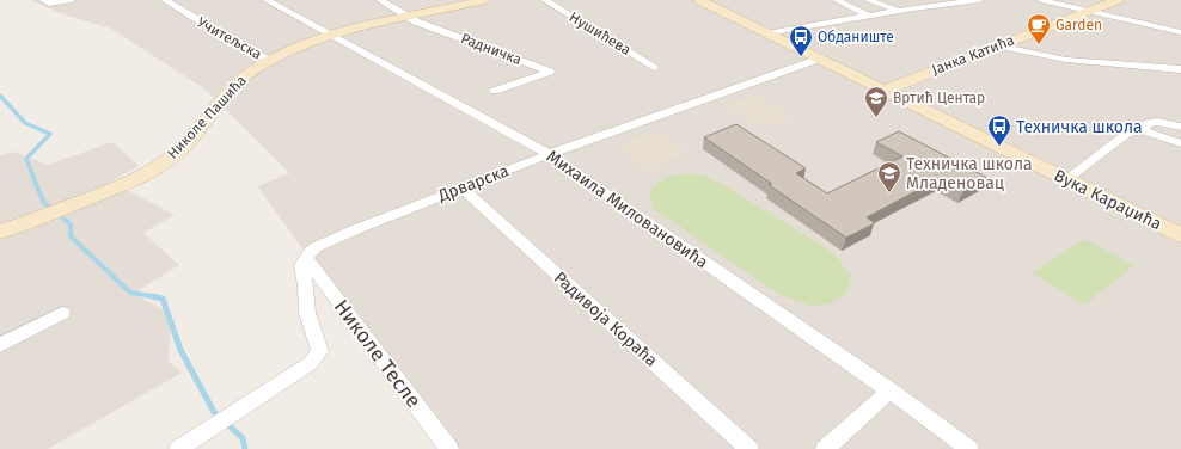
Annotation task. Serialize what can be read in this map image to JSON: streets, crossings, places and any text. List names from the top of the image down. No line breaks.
{"streets":{"street":["Нушићева","Учитељска","Радничка","Јанка Катића","Николе Пашића","Дрварска","Вука Караџића","Михаила Миловановића","Радивоја Кораћа","Николе Тесле"]},"crossings":[["Учитељска","Николе Пашића"],["Радничка","Николе Пашића"],["Јанка Катића","Вука Караџића"],["Николе Пашића","Михаила Миловановића"],["Дрварска","Вука Караџића"],["Дрварска","Михаила Миловановића"],["Дрварска","Радивоја Кораћа"],["Дрварска","Николе Тесле"]],"places":{"cafe":["Garden"],"bus stop":["Обданиште","Техничка школа"],"school or university":["Вртић Центар","Техничка школа Младеновац"]}}
